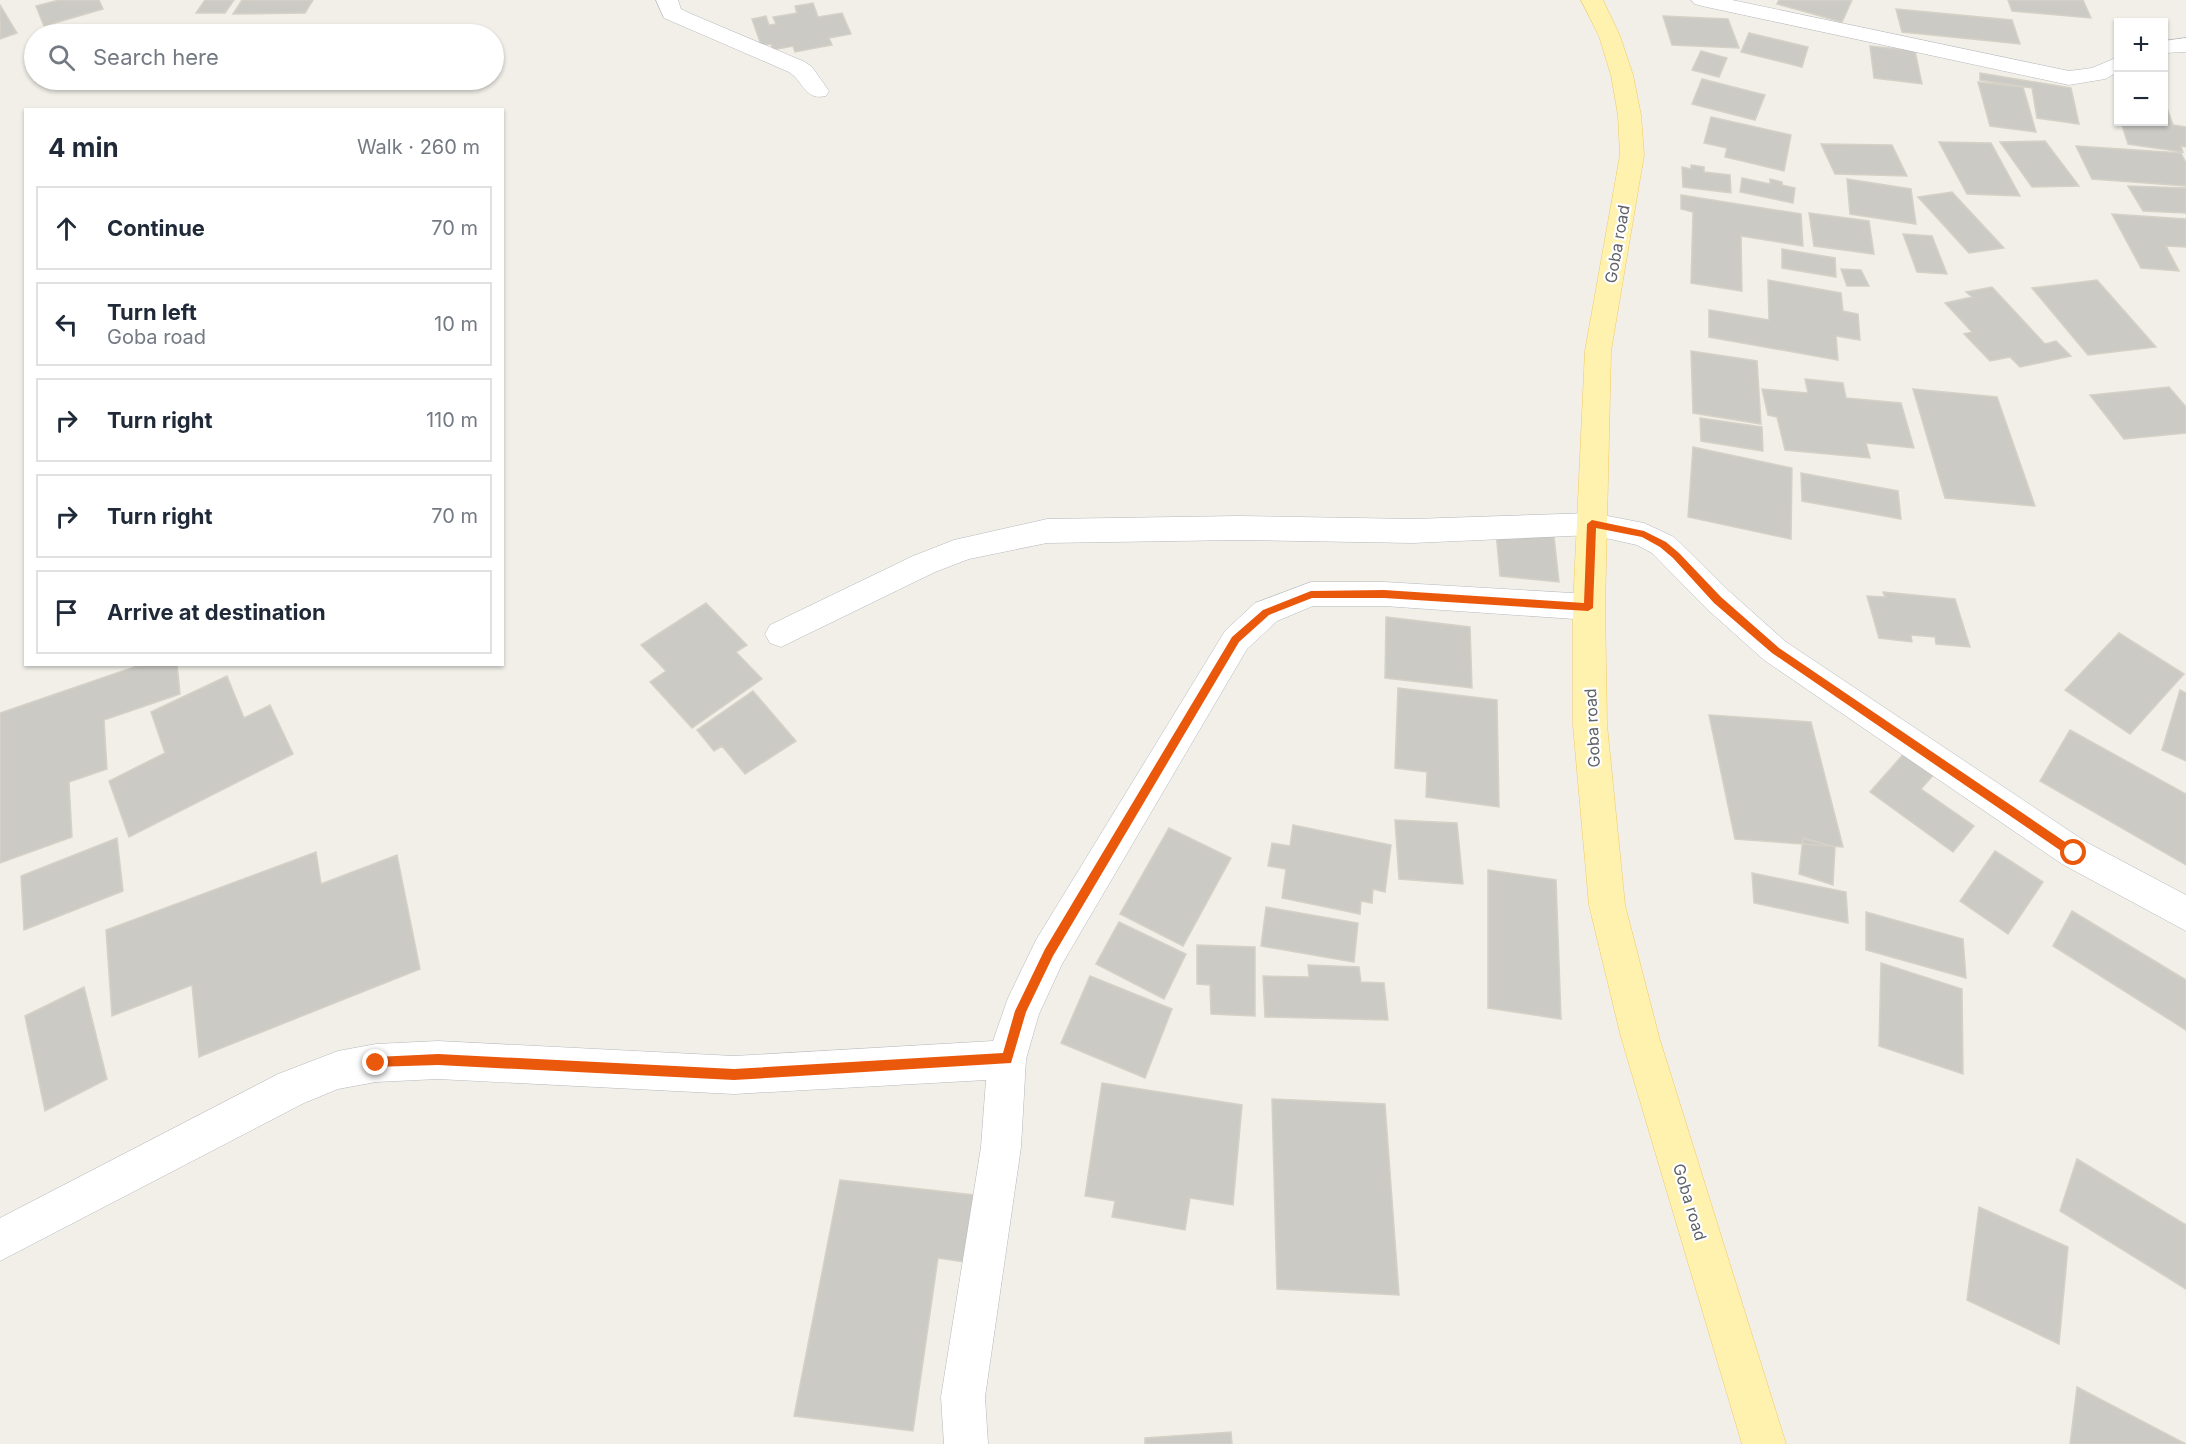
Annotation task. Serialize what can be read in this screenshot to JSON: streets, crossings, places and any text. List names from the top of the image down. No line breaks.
{"streets":{"main road":["Goba road"]},"page":{"map_buttons":["+","−"],"search":"Search here","heading":["4 min","Walk · 260 m"],"list":[["Continue","70 m"],["Turn left","Goba road","10 m"],["Turn right","110 m"],["Turn right","70 m"],"Arrive at destination"]}}
